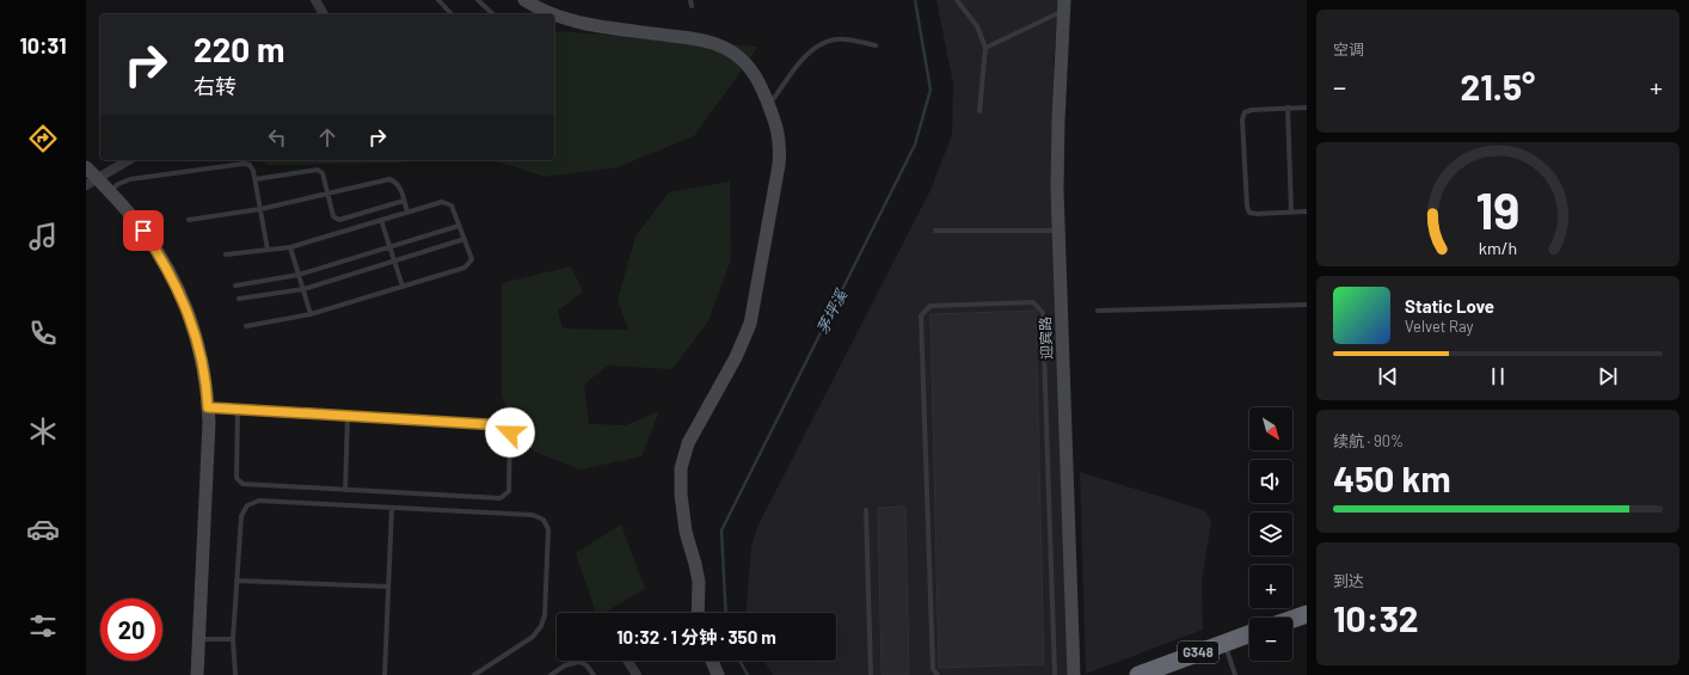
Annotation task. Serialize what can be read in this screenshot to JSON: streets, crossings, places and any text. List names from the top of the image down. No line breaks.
{"streets":{"highway":["G348"],"main road":["迎宾路"]},"water":["茅坪溪"],"north":"bottom right","page":{"tabs":"10:31","tile":["空调",["续航 · 90%","450 km"],["到达","10:32"]],"turn":["220 m","右转"],"heat":["−","21.5°","+"],"song":["Static Love","Velvet Ray"],"map_buttons":["+","−"],"limit":"20","trip":"10:32 · 1 分钟 · 350 m","gauge":["19","km/h"]}}
